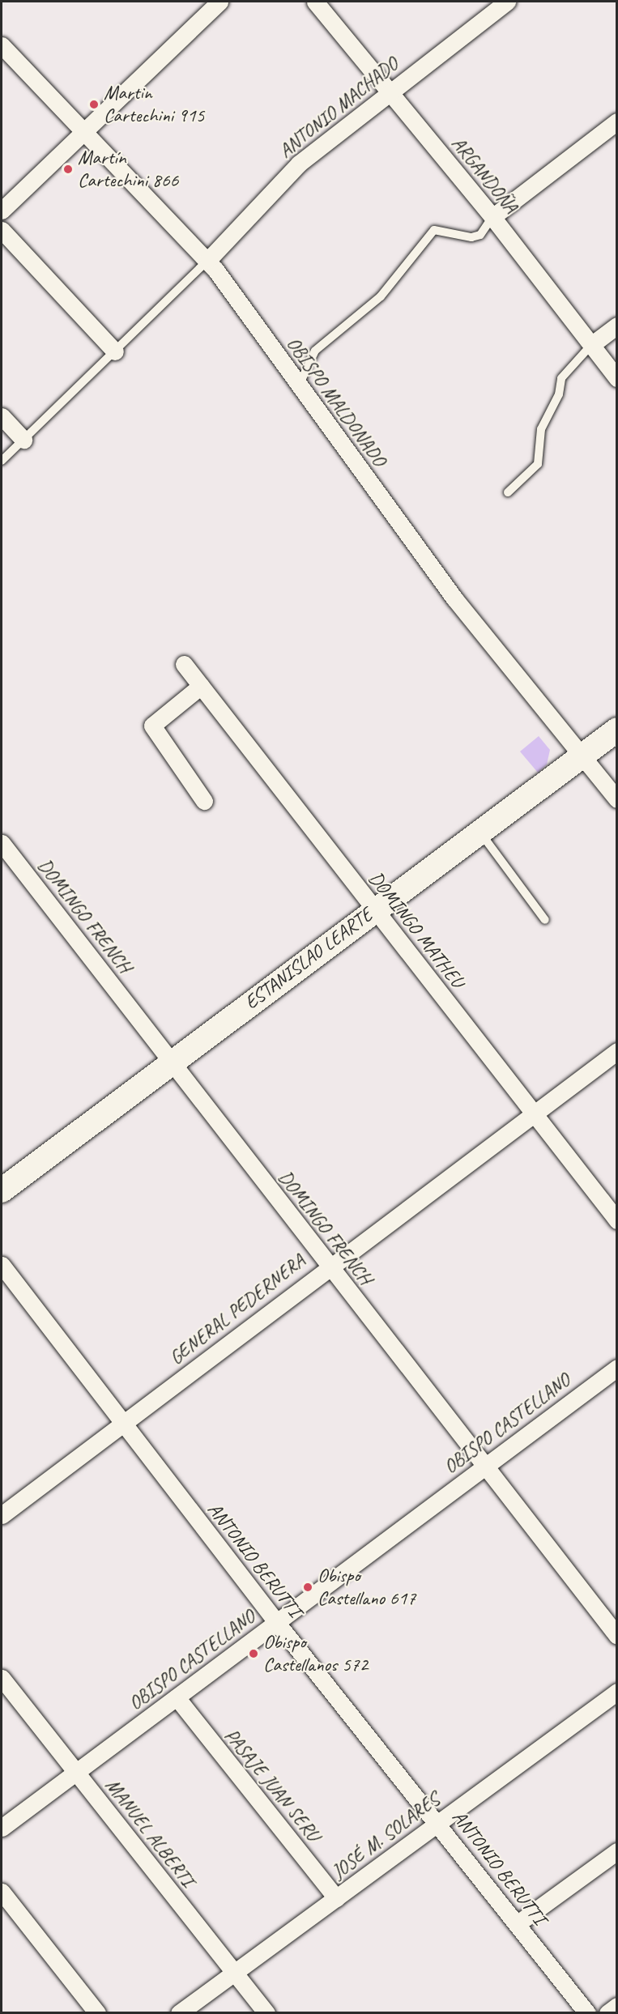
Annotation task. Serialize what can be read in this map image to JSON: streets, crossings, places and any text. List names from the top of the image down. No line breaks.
{"streets":{"street":["ANTONIO MACHADO","ARGANDOÑA","OBISPO MALDONADO","DOMINGO FRENCH","DOMINGO MATHEU","ESTANISLAO LEARTE","GENERAL PEDERNERA","OBISPO CASTELLANO","ANTONIO BERUTTI","PASAJE JUAN SERU","MANUEL ALBERTI","JOSÉ M. SOLARES"]},"crossings":[["ANTONIO MACHADO","ARGANDOÑA"],["ANTONIO MACHADO","OBISPO MALDONADO"],["OBISPO MALDONADO","ESTANISLAO LEARTE"],["DOMINGO FRENCH","ESTANISLAO LEARTE"],["DOMINGO FRENCH","GENERAL PEDERNERA"],["DOMINGO FRENCH","OBISPO CASTELLANO"],["DOMINGO MATHEU","ESTANISLAO LEARTE"],["DOMINGO MATHEU","GENERAL PEDERNERA"],["GENERAL PEDERNERA","ANTONIO BERUTTI"],["OBISPO CASTELLANO","ANTONIO BERUTTI"],["OBISPO CASTELLANO","PASAJE JUAN SERU"],["OBISPO CASTELLANO","MANUEL ALBERTI"],["ANTONIO BERUTTI","JOSÉ M. SOLARES"],["PASAJE JUAN SERU","JOSÉ M. SOLARES"],["MANUEL ALBERTI","JOSÉ M. SOLARES"]],"places":["Martin Cartechini 915","Martín Cartechini 866","Obispo Castellano 617","Obispo Castellanos 572"]}
